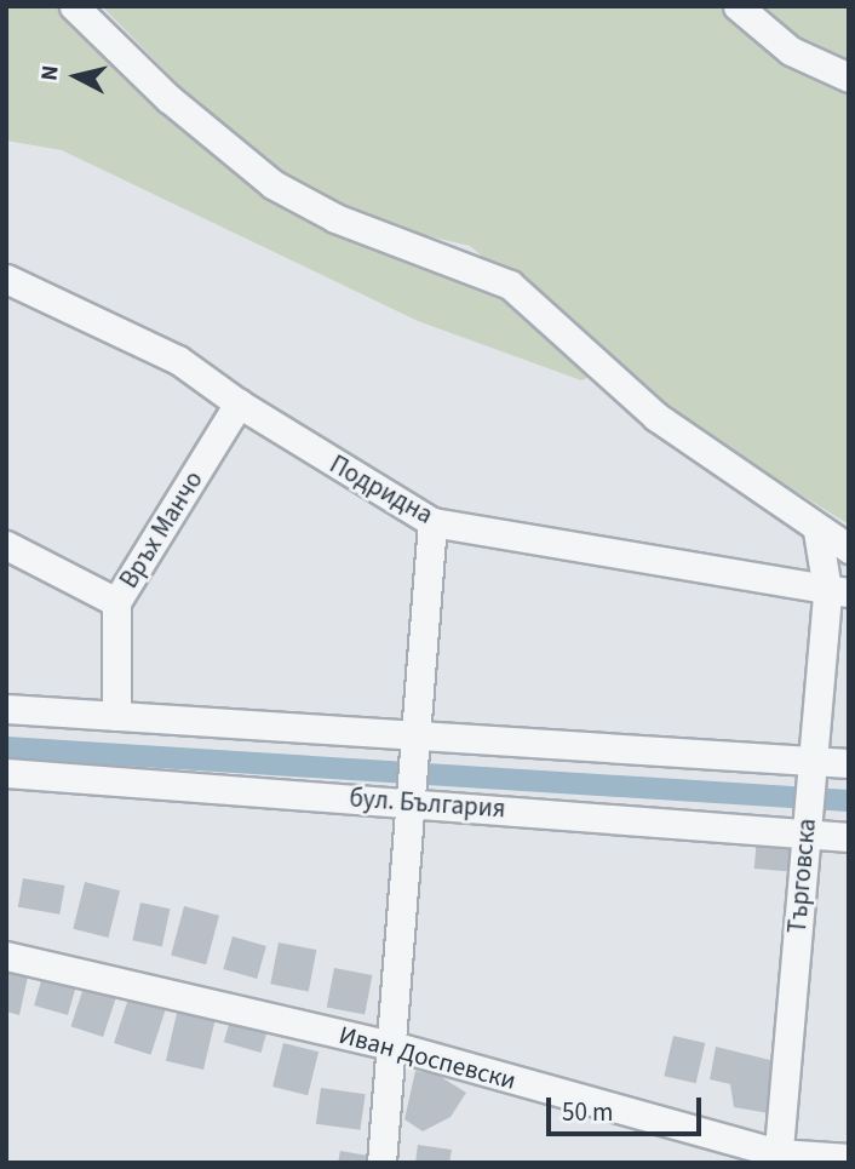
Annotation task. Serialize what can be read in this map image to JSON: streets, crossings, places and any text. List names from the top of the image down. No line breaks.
{"streets":{"street":["Подридна","Връх Манчо","бул. България","Търговска","Иван Доспевски"]},"crossings":[["Подридна","Връх Манчо"],["Подридна","Търговска"],["бул. България","Търговска"],["Търговска","Иван Доспевски"]],"scale_bar":"50 m","north":"left"}
